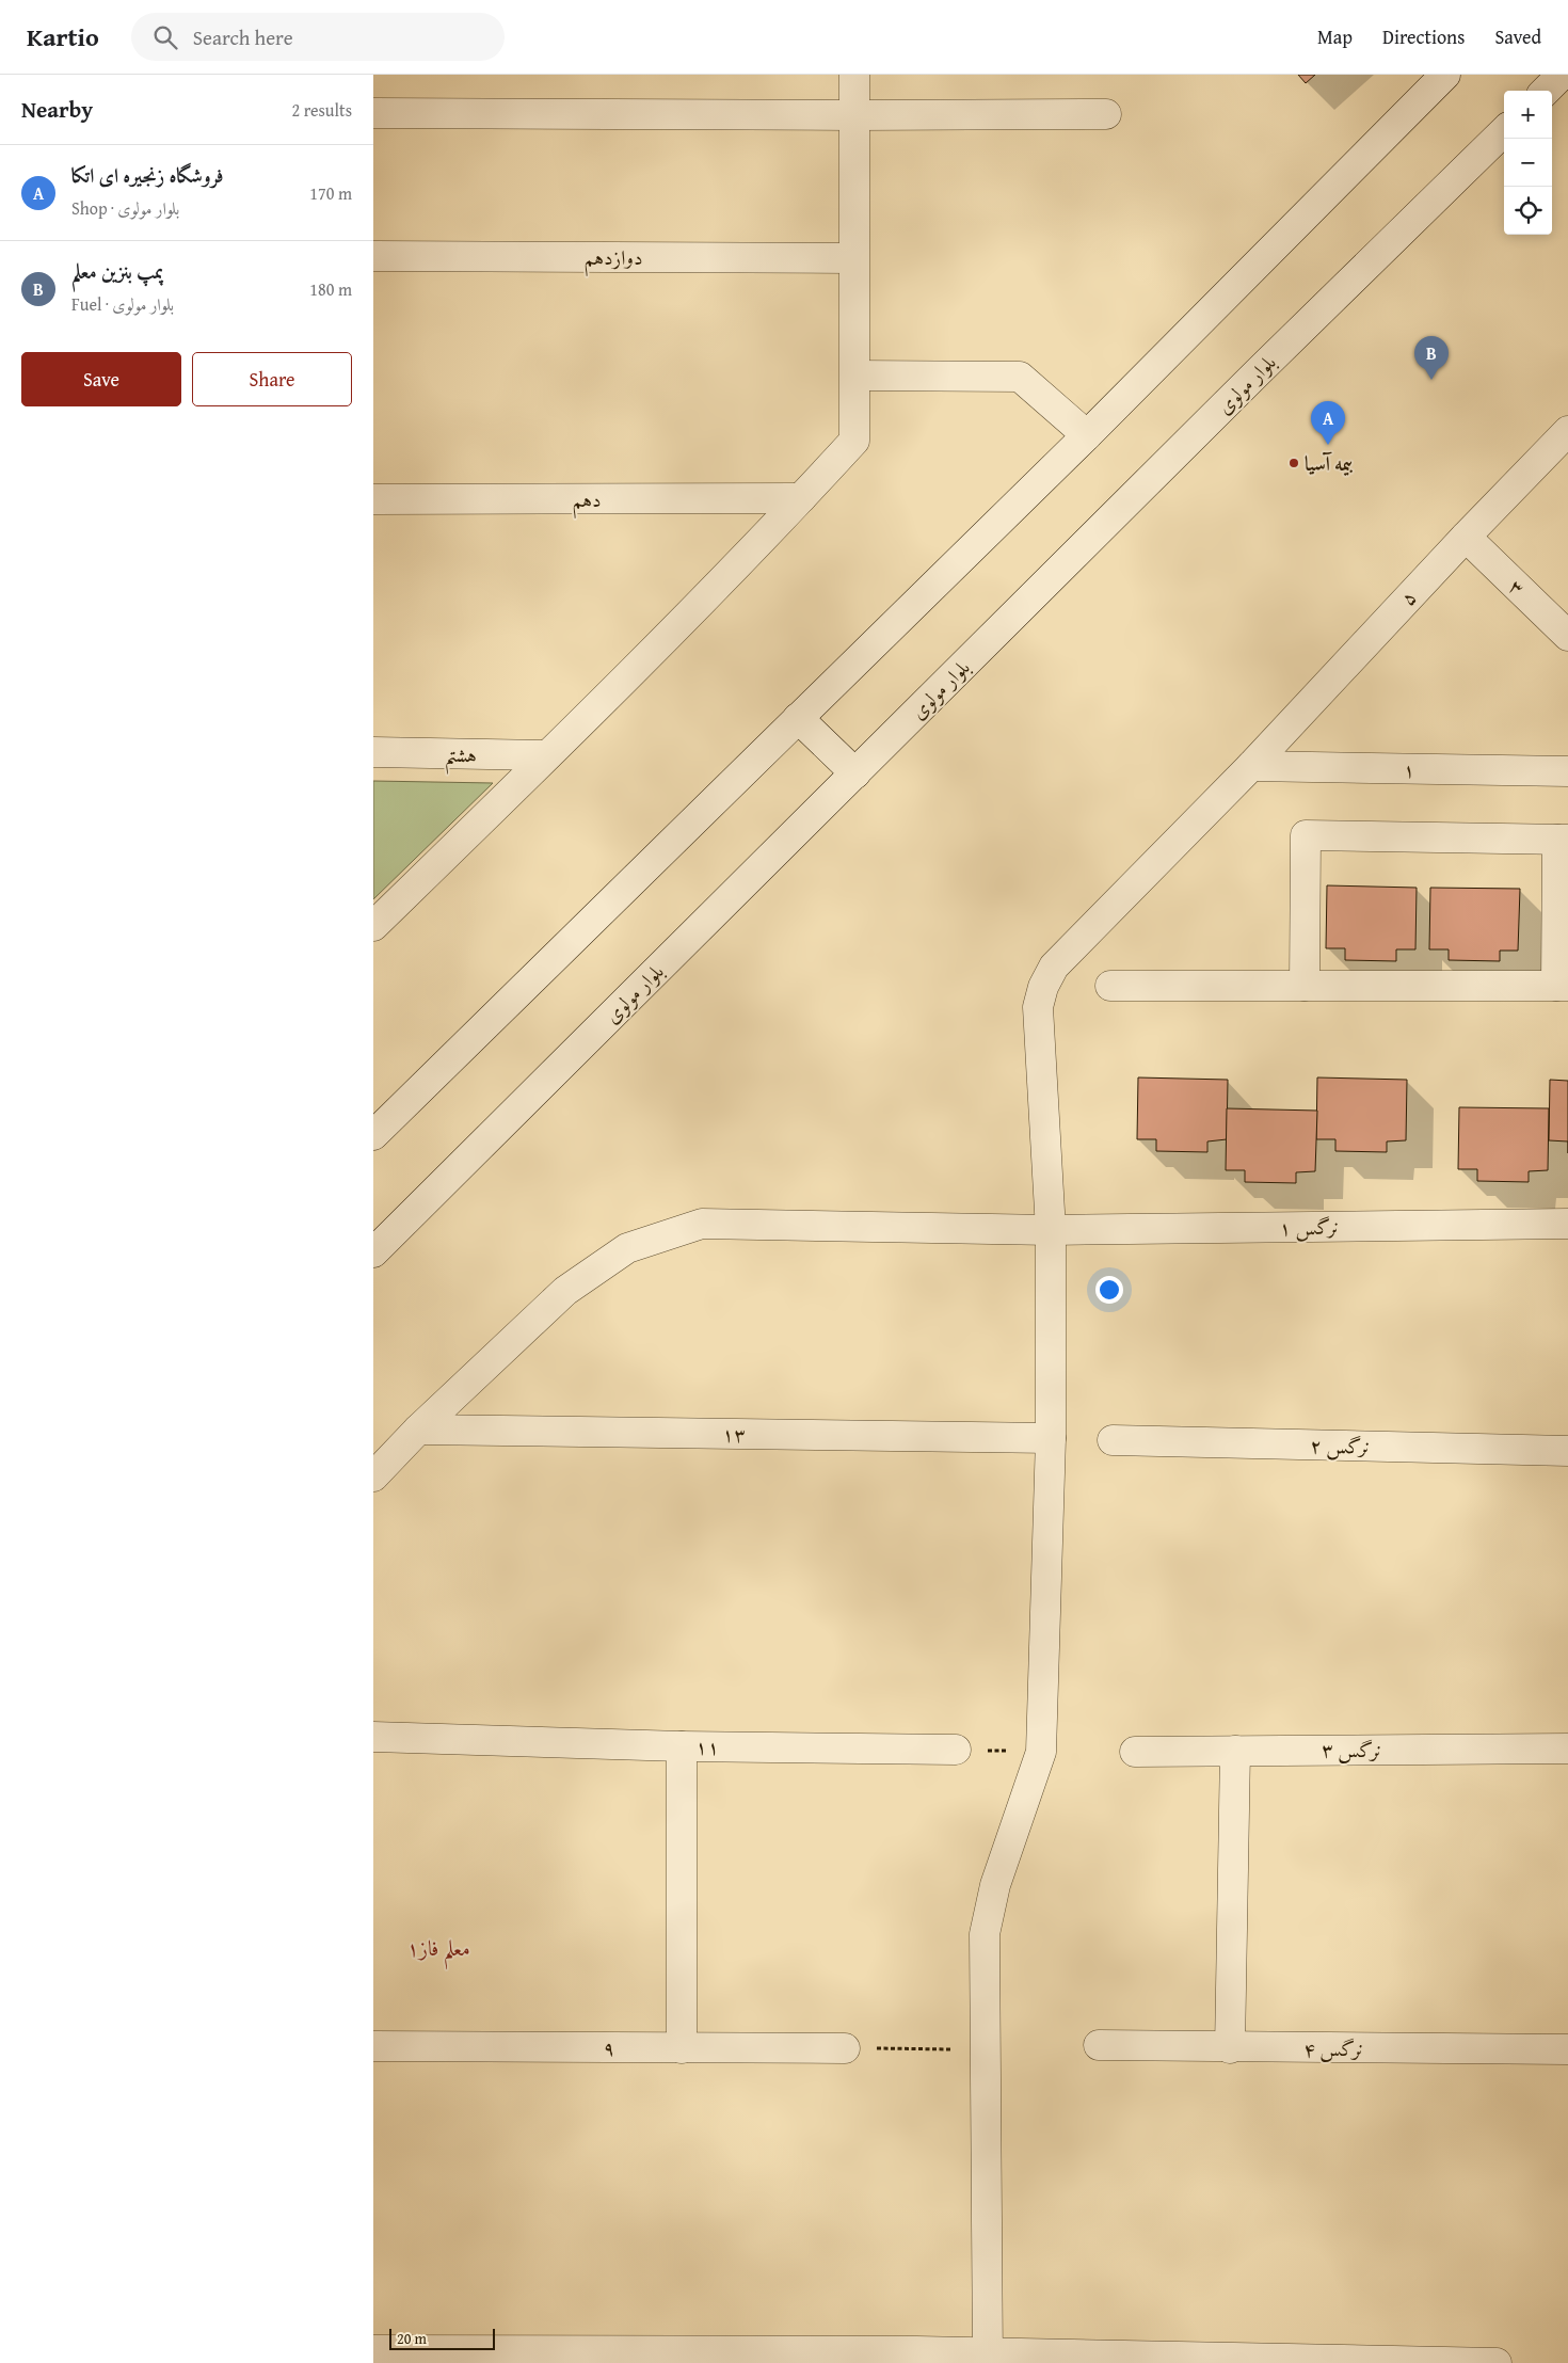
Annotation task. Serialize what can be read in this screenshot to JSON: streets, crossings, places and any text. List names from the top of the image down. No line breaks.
{"streets":{"street":["دوازدهم","بلوار مولوی","دهم","۳","۵","هشتم","۱","نرگس ۱","۱۳","نرگس ۲","۱۱","نرگس ۳","۹","نرگس ۴"]},"crossings":[["۳","۵"],["۵","۱"],["۵","نرگس ۱"],["۵","۱۳"],["نرگس ۱","۱۳"]],"districts":["معلم فاز۱"],"places":["بیمه آسیا"],"scale_bar":"20 m","page":{"header":"Kartio","search":"Search here","nav":["Map","Directions","Saved"],"heading":["Nearby","2 results"],"map_buttons":["+","−"],"list":[{"mark":"A","name":"فروشگاه زنجیره ای اتکا","note":"Shop · بلوار مولوی","value":"170 m"},{"mark":"B","name":"پمپ بنزین معلم","note":"Fuel · بلوار مولوی","value":"180 m"}],"buttons":["Save","Share"],"pins":["B","A"],"scale":"20 m"}}
